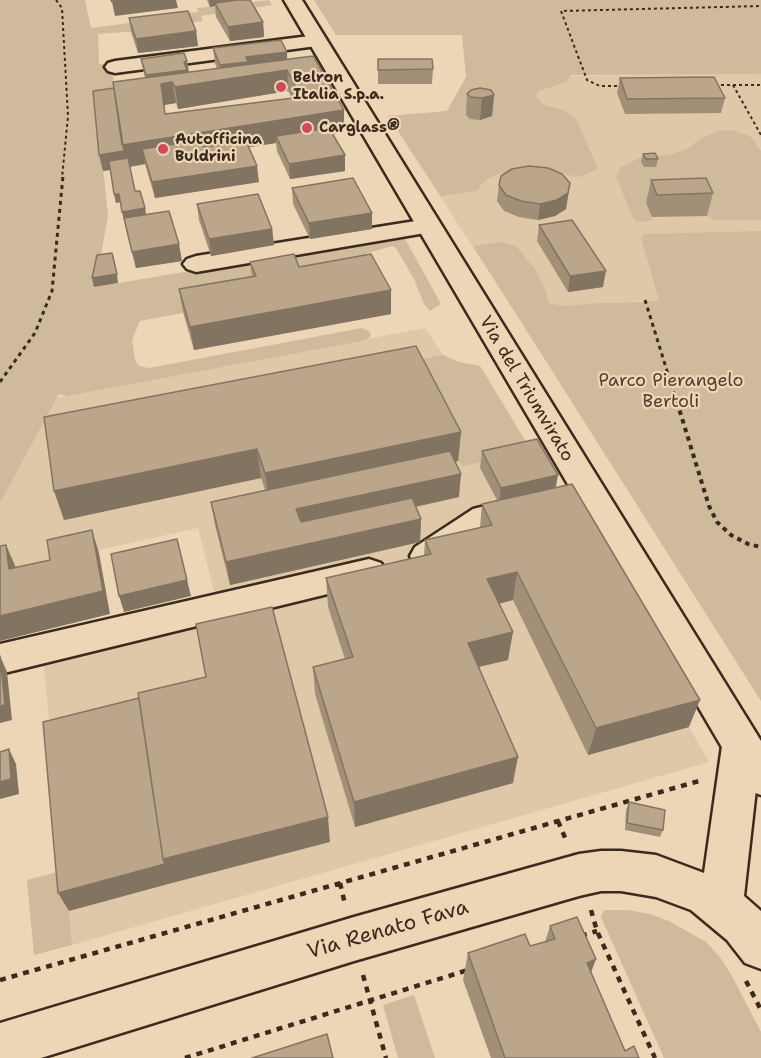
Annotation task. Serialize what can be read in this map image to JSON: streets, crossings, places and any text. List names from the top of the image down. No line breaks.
{"streets":{"main road":["Via del Triumvirato","Via Renato Fava"]},"parks":["Parco Pierangelo Bertoli"],"places":["Belron Italia S.p.a.","Carglass®","Autofficina Buldrini"]}
